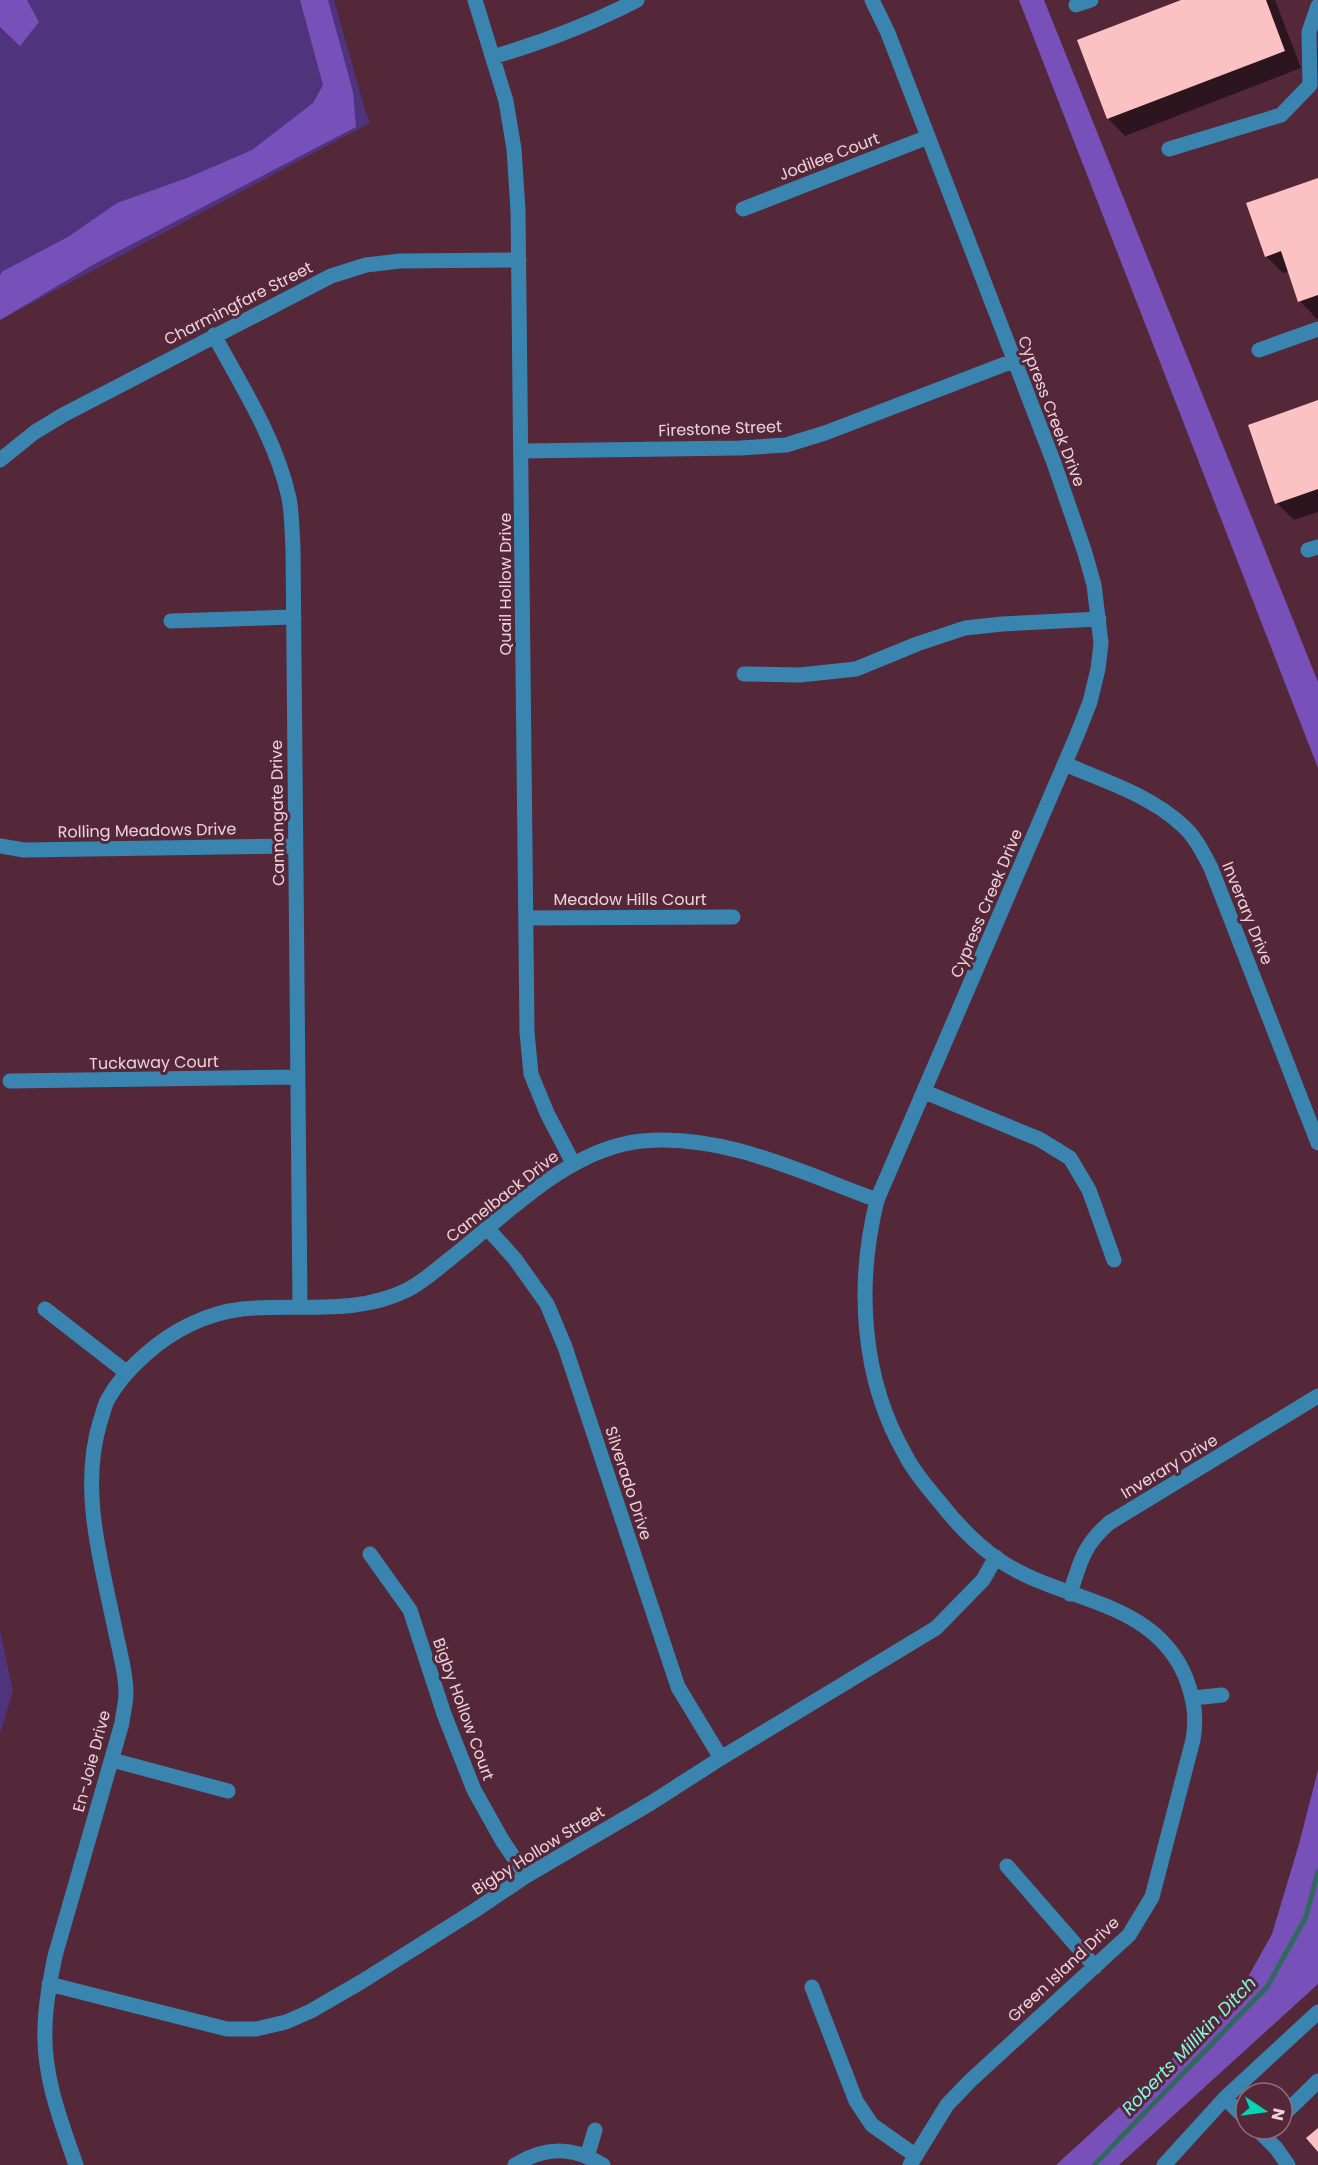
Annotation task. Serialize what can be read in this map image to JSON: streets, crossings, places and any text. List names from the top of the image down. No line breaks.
{"streets":{"street":["Jodilee Court","Charmingfare Street","Cypress Creek Drive","Firestone Street","Quail Hollow Drive","Cannongate Drive","Rolling Meadows Drive","Meadow Hills Court","Inverary Drive","Tuckaway Court","Camelback Drive","Silverado Drive","Bigby Hollow Court","En-Joie Drive","Bigby Hollow Street","Green Island Drive"]},"crossings":[["Jodilee Court","Cypress Creek Drive"],["Charmingfare Street","Quail Hollow Drive"],["Charmingfare Street","Cannongate Drive"],["Cypress Creek Drive","Firestone Street"],["Cypress Creek Drive","Inverary Drive"],["Cypress Creek Drive","Camelback Drive"],["Cypress Creek Drive","Bigby Hollow Street"],["Cypress Creek Drive","Green Island Drive"],["Firestone Street","Quail Hollow Drive"],["Quail Hollow Drive","Meadow Hills Court"],["Quail Hollow Drive","Camelback Drive"],["Cannongate Drive","Rolling Meadows Drive"],["Cannongate Drive","Tuckaway Court"],["Cannongate Drive","Camelback Drive"],["Camelback Drive","Silverado Drive"],["Camelback Drive","En-Joie Drive"],["Silverado Drive","Bigby Hollow Street"],["Bigby Hollow Court","Bigby Hollow Street"],["En-Joie Drive","Bigby Hollow Street"]],"water":["Roberts Millikin Ditch"],"north":"right"}
